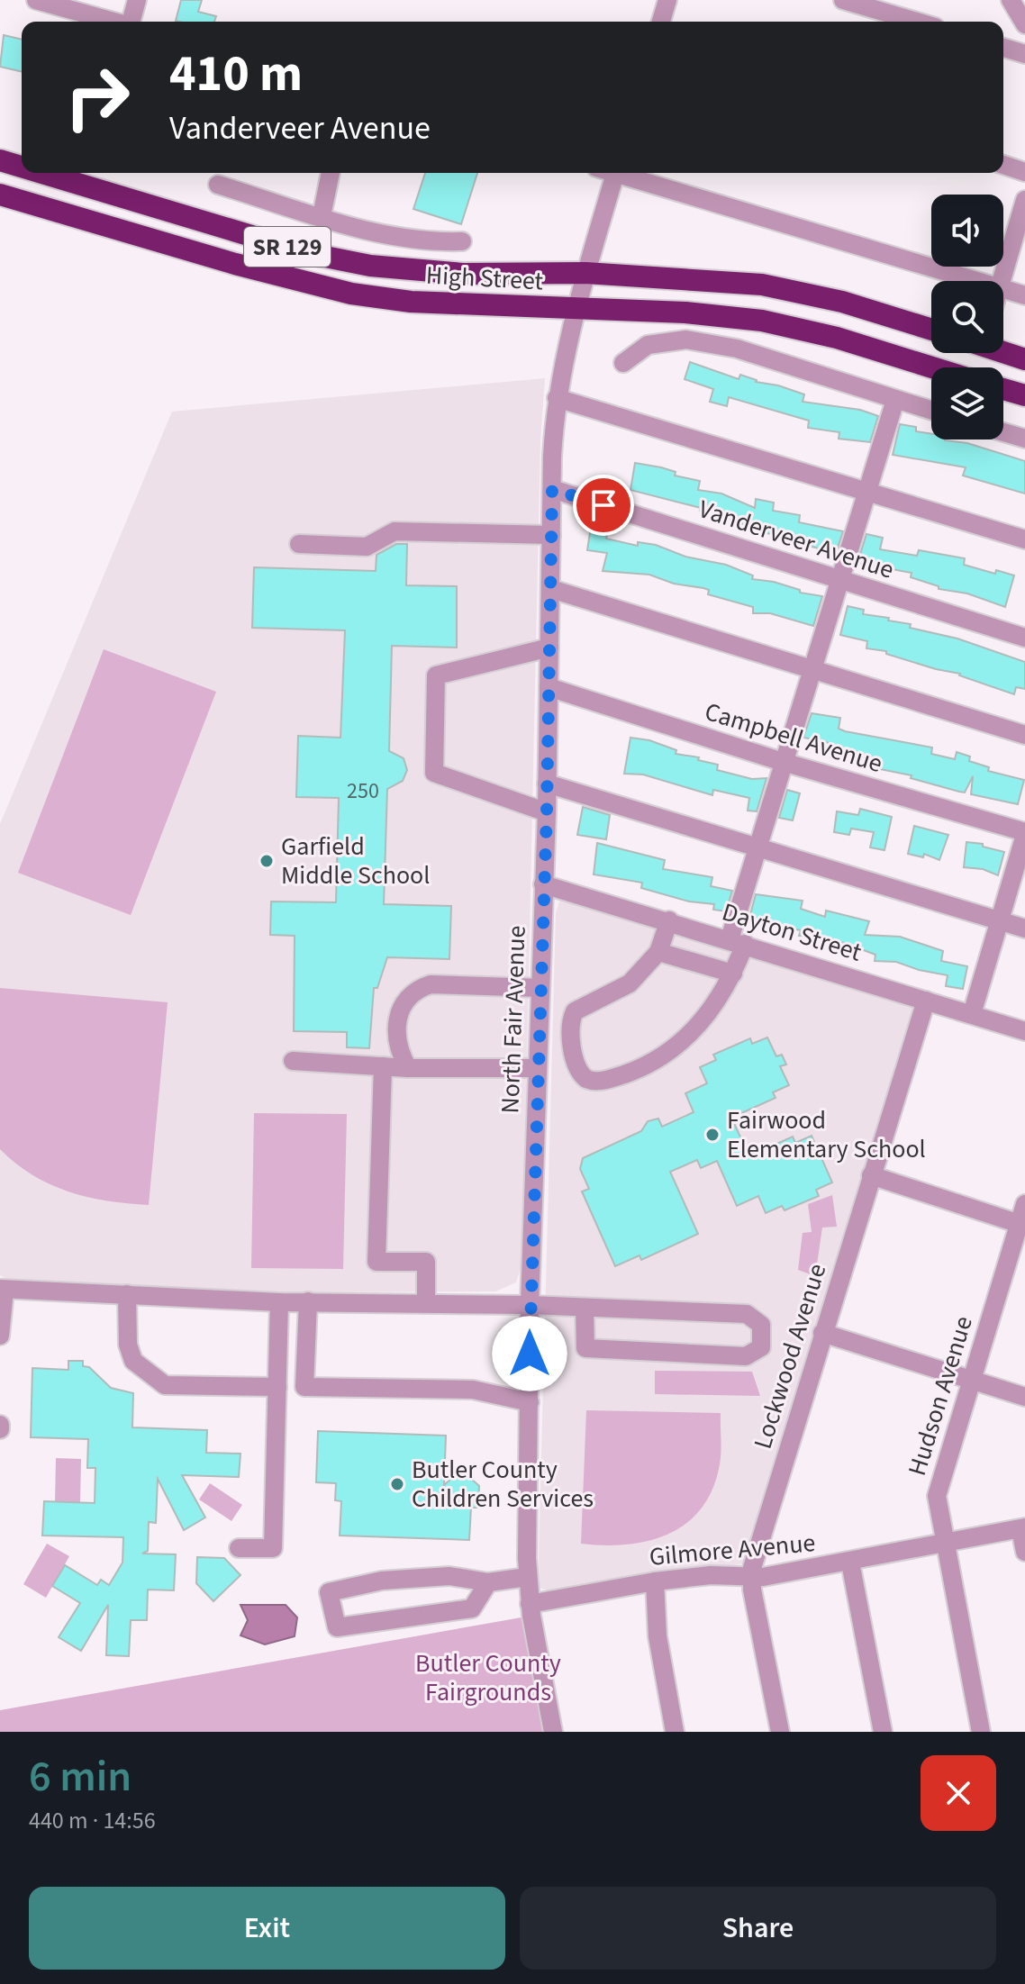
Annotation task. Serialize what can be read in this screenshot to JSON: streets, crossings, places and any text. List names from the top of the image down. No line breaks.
{"streets":{"highway":["SR 129","High Street"],"street":["Vanderveer Avenue","Campbell Avenue","Dayton Street","North Fair Avenue","Lockwood Avenue","Hudson Avenue","Gilmore Avenue"]},"crossings":[["High Street","North Fair Avenue"],["Vanderveer Avenue","North Fair Avenue"],["Campbell Avenue","North Fair Avenue"],["Dayton Street","North Fair Avenue"],["Dayton Street","Lockwood Avenue"],["North Fair Avenue","Gilmore Avenue"],["Lockwood Avenue","Gilmore Avenue"],["Hudson Avenue","Gilmore Avenue"]],"parks":["Butler County Fairgrounds"],"places":["Garfield Middle School","Fairwood Elementary School","Butler County Children Services"],"house_numbers":["250"],"page":{"turn":["410 m","Vanderveer Avenue"],"heading":["6 min","440 m · 14:56"],"buttons":["Exit","Share"]}}
